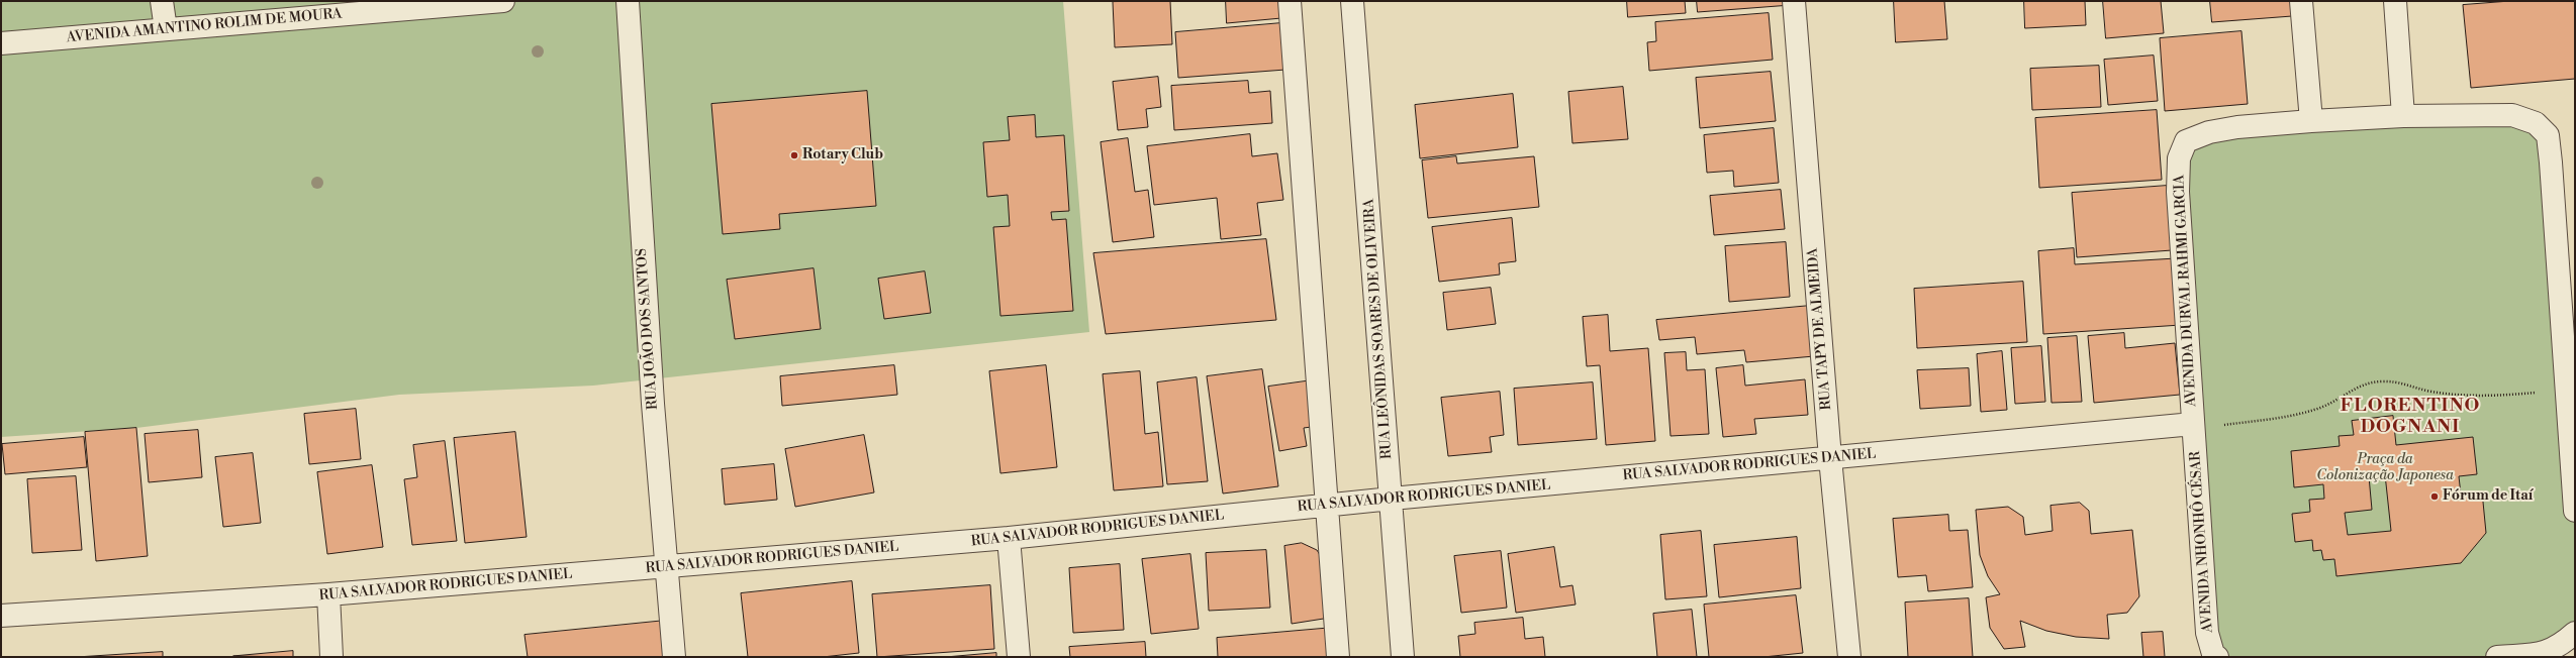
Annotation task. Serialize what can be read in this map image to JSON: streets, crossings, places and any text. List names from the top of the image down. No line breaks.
{"streets":{"street":["AVENIDA AMANTINO ROLIM DE MOURA","AVENIDA DURVAL RAHMI GARCIA","RUA JOÃO DOS SANTOS","RUA LEÔNIDAS SOARES DE OLIVEIRA","RUA TAPY DE ALMEIDA","RUA SALVADOR RODRIGUES DANIEL","AVENIDA NHONHÔ CÉSAR"]},"crossings":[["AVENIDA DURVAL RAHMI GARCIA","RUA SALVADOR RODRIGUES DANIEL"],["AVENIDA DURVAL RAHMI GARCIA","AVENIDA NHONHÔ CÉSAR"],["RUA JOÃO DOS SANTOS","RUA SALVADOR RODRIGUES DANIEL"],["RUA LEÔNIDAS SOARES DE OLIVEIRA","RUA SALVADOR RODRIGUES DANIEL"],["RUA TAPY DE ALMEIDA","RUA SALVADOR RODRIGUES DANIEL"],["RUA SALVADOR RODRIGUES DANIEL","AVENIDA NHONHÔ CÉSAR"]],"districts":["FLORENTINO DOGNANI"],"parks":["Praça da Colonização Japonesa"],"places":["Rotary Club","Fórum de Itaí"]}
